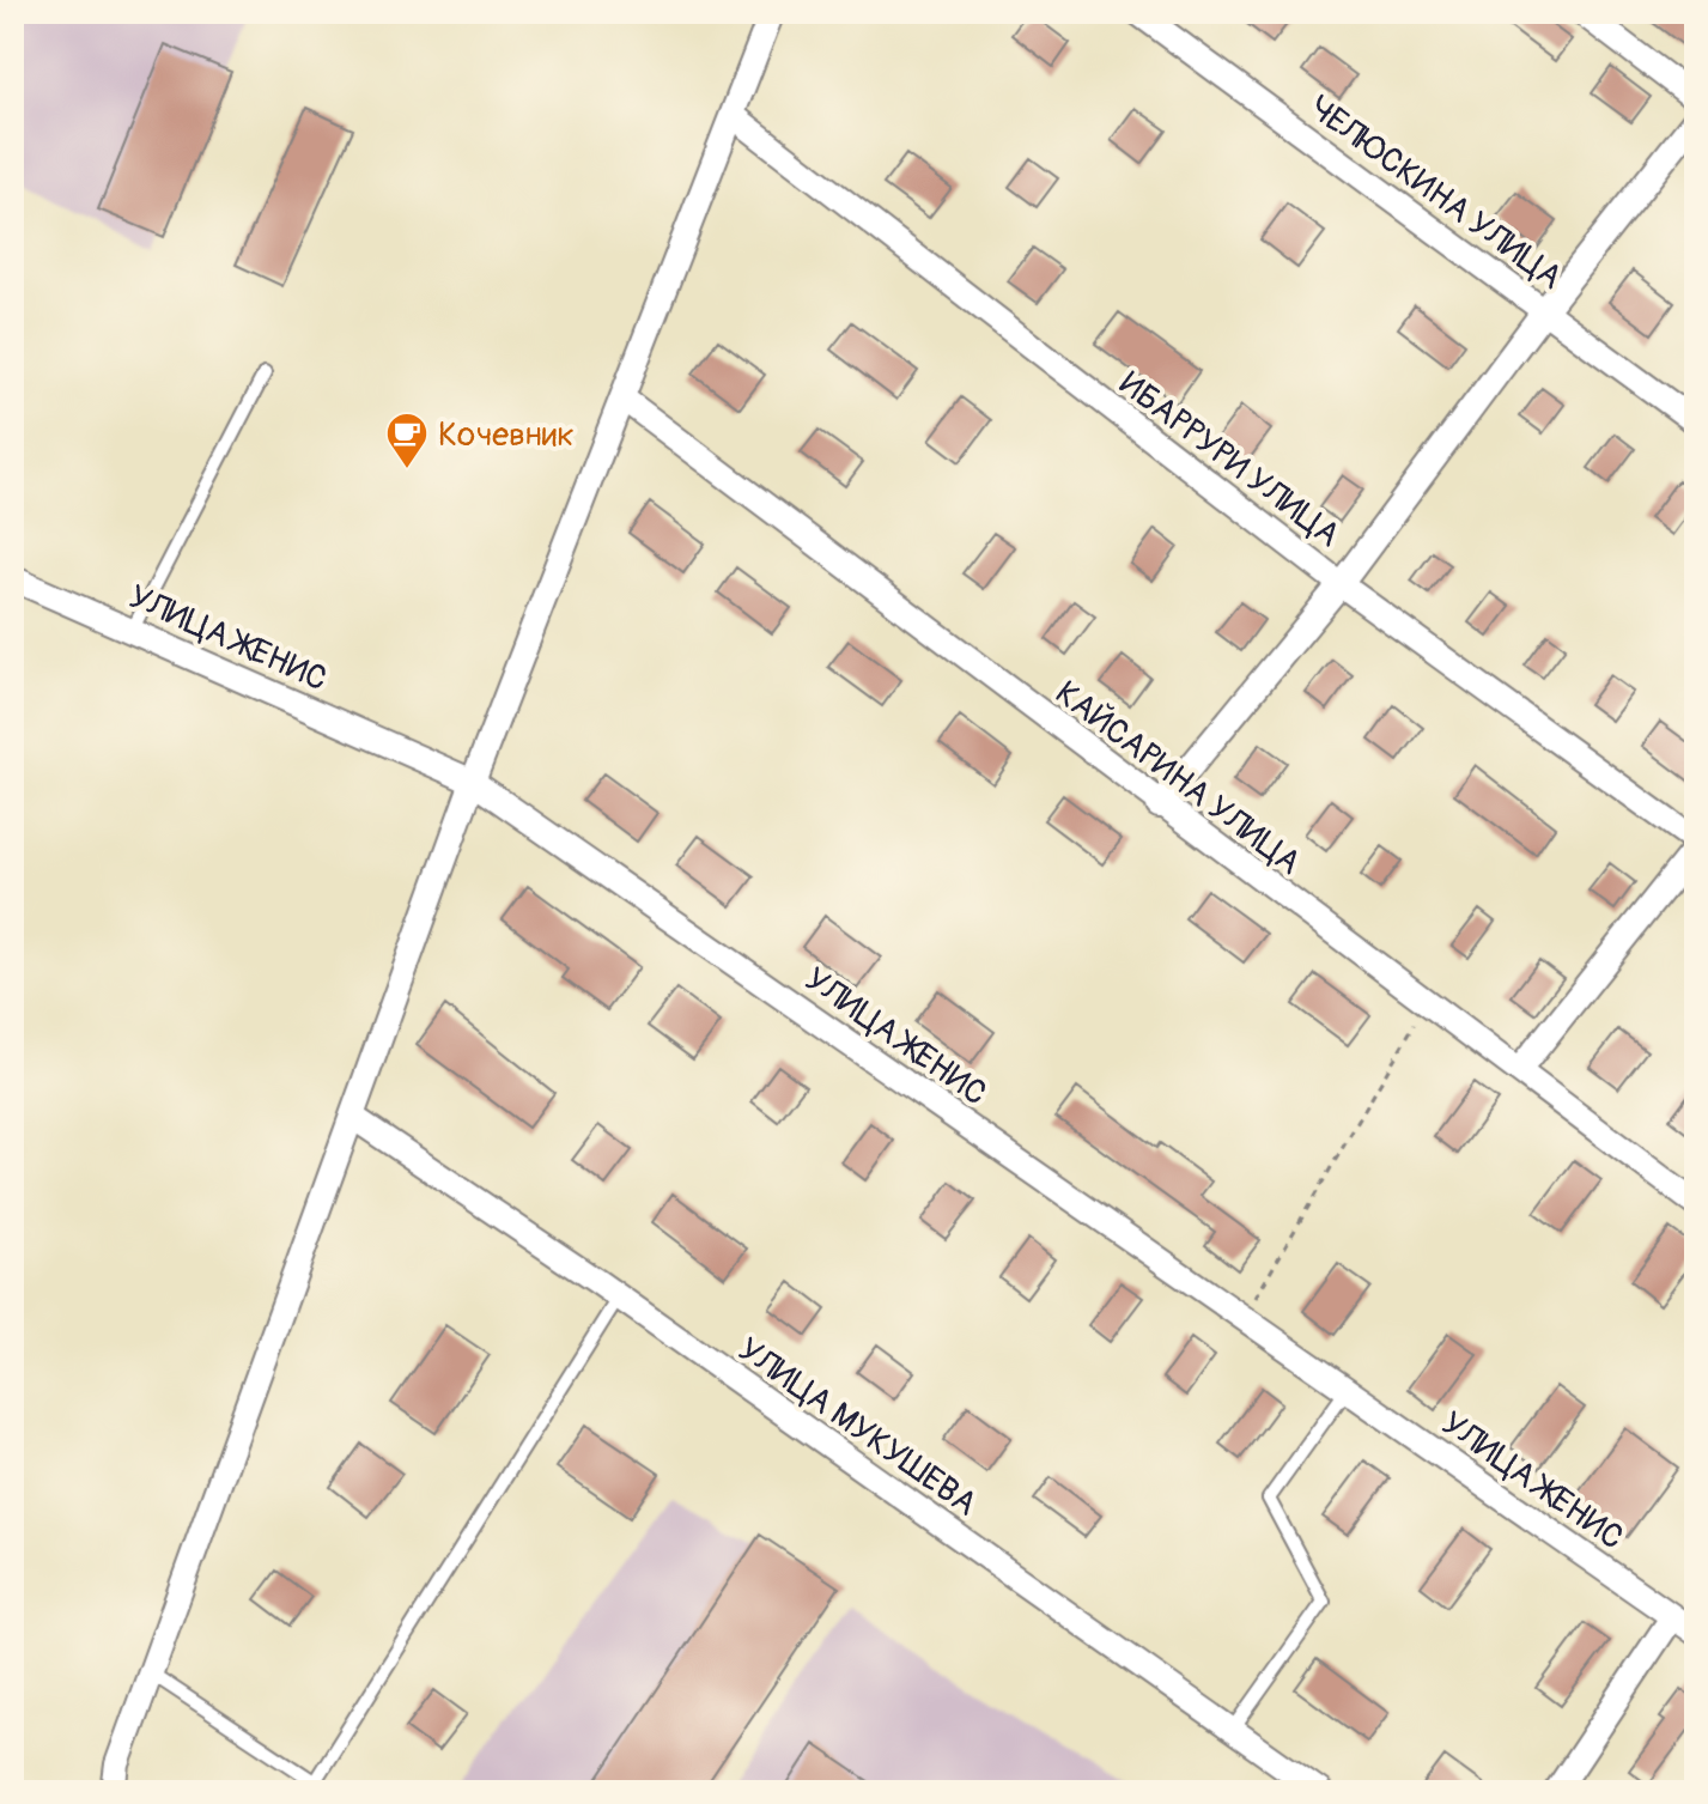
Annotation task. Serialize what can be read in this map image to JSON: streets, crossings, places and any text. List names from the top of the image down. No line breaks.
{"streets":{"street":["ЧЕЛЮСКИНА УЛИЦА","ИБАРРУРИ УЛИЦА","УЛИЦА ЖЕНИС","КАЙСАРИНА УЛИЦА","УЛИЦА МУКУШЕВА"]},"places":{"cafe":["Кочевник"]}}
